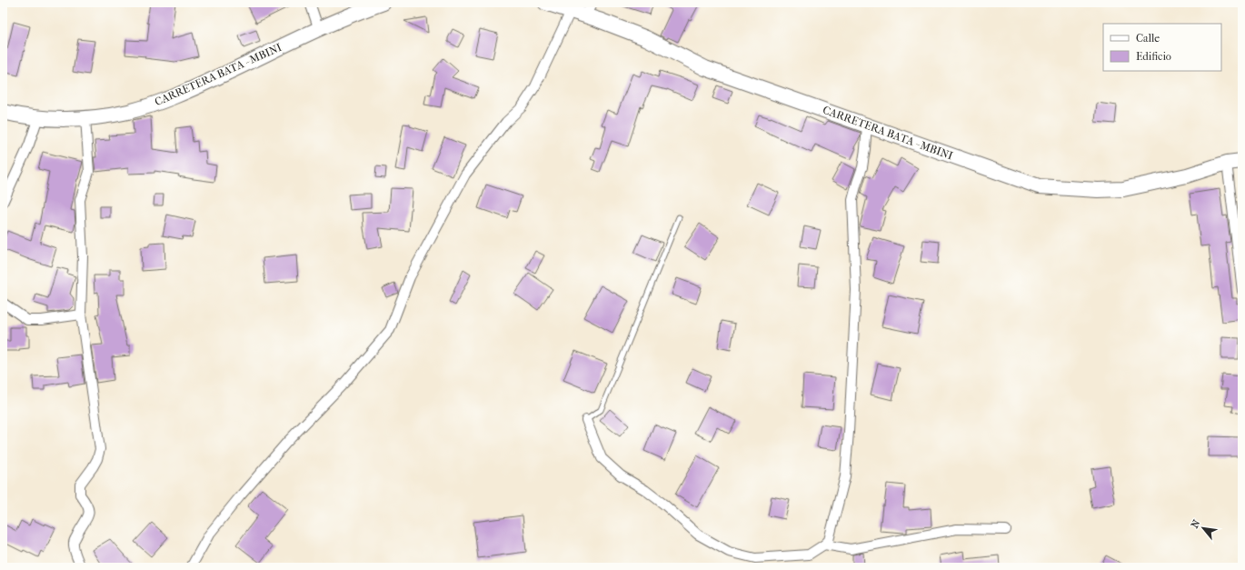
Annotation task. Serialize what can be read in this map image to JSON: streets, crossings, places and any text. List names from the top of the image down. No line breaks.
{"streets":{"main road":["CARRETERA BATA - MBINI"]},"legend":["Calle","Edificio"],"north":"top left"}
